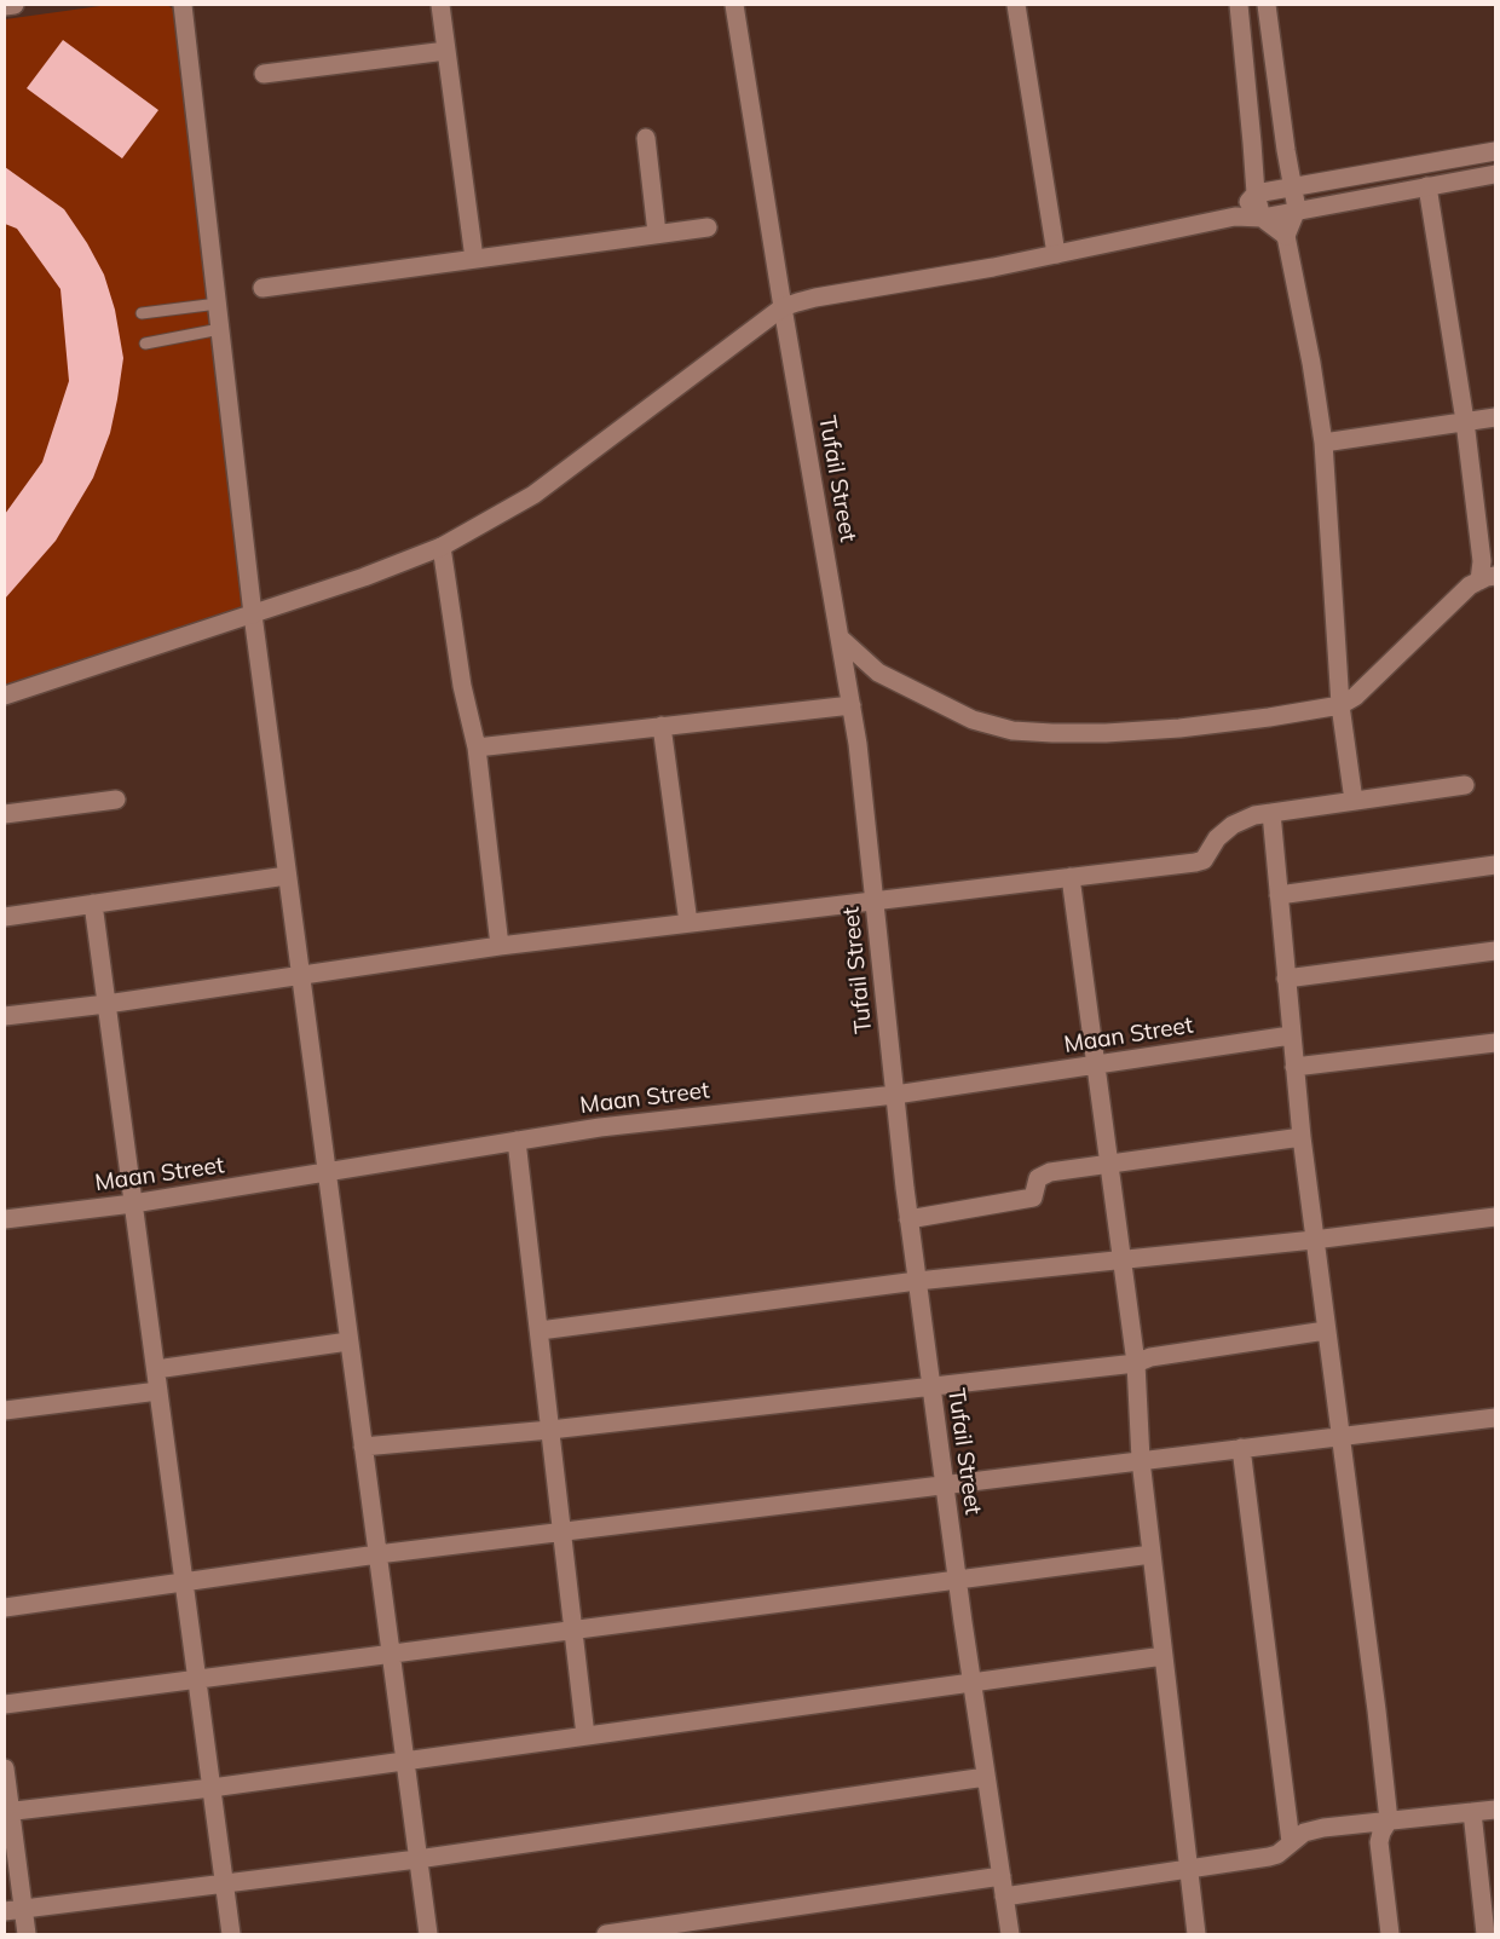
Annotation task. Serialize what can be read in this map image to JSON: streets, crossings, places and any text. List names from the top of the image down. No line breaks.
{"streets":{"street":["Tufail Street","Maan Street"]},"crossings":[["Tufail Street","Maan Street"]]}
